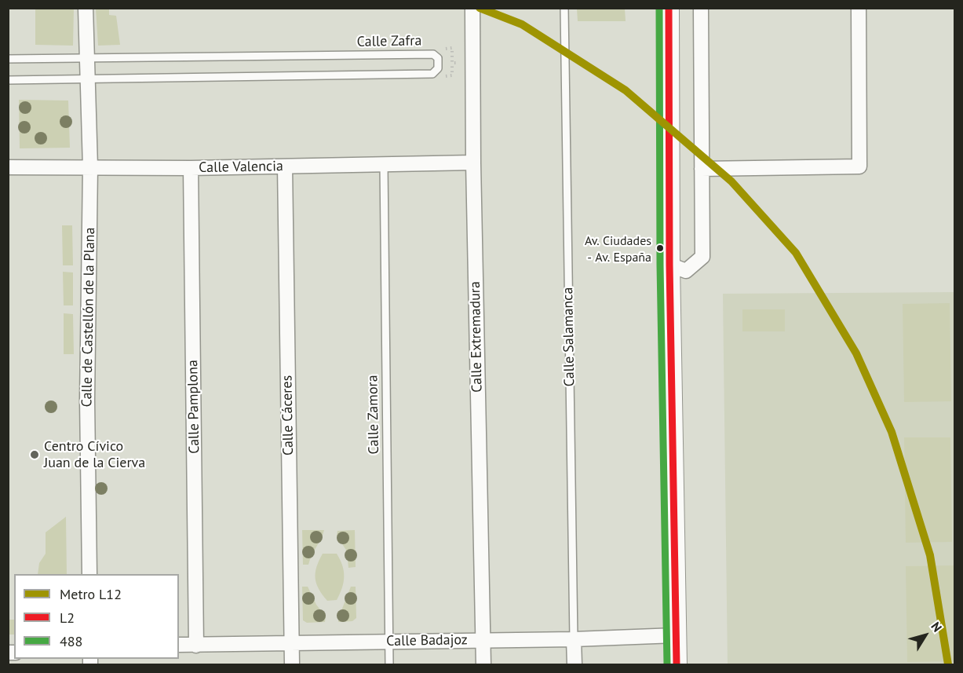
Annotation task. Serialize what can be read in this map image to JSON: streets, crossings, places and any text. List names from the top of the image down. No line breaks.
{"streets":{"street":["Calle Valencia","Calle de Castellón de la Plana","Calle Extremadura","Calle Salamanca","Calle Pamplona","Calle Cáceres","Calle Badajoz"],"lane":["Calle Zafra","Calle Zamora"]},"crossings":[["Calle Zafra","Calle de Castellón de la Plana"],["Calle Valencia","Calle de Castellón de la Plana"],["Calle Valencia","Calle Extremadura"],["Calle Valencia","Calle Pamplona"],["Calle Valencia","Calle Zamora"],["Calle Valencia","Calle Cáceres"],["Calle Extremadura","Calle Badajoz"],["Calle Salamanca","Calle Badajoz"],["Calle Pamplona","Calle Badajoz"],["Calle Zamora","Calle Badajoz"],["Calle Cáceres","Calle Badajoz"]],"places":["Av. Ciudades - Av. España","Centro Cívico Juan de la Cierva"],"lines":["metro line L12","transit line L2","transit line 488"],"legend":["Metro L12","L2","488"],"north":"top right"}
